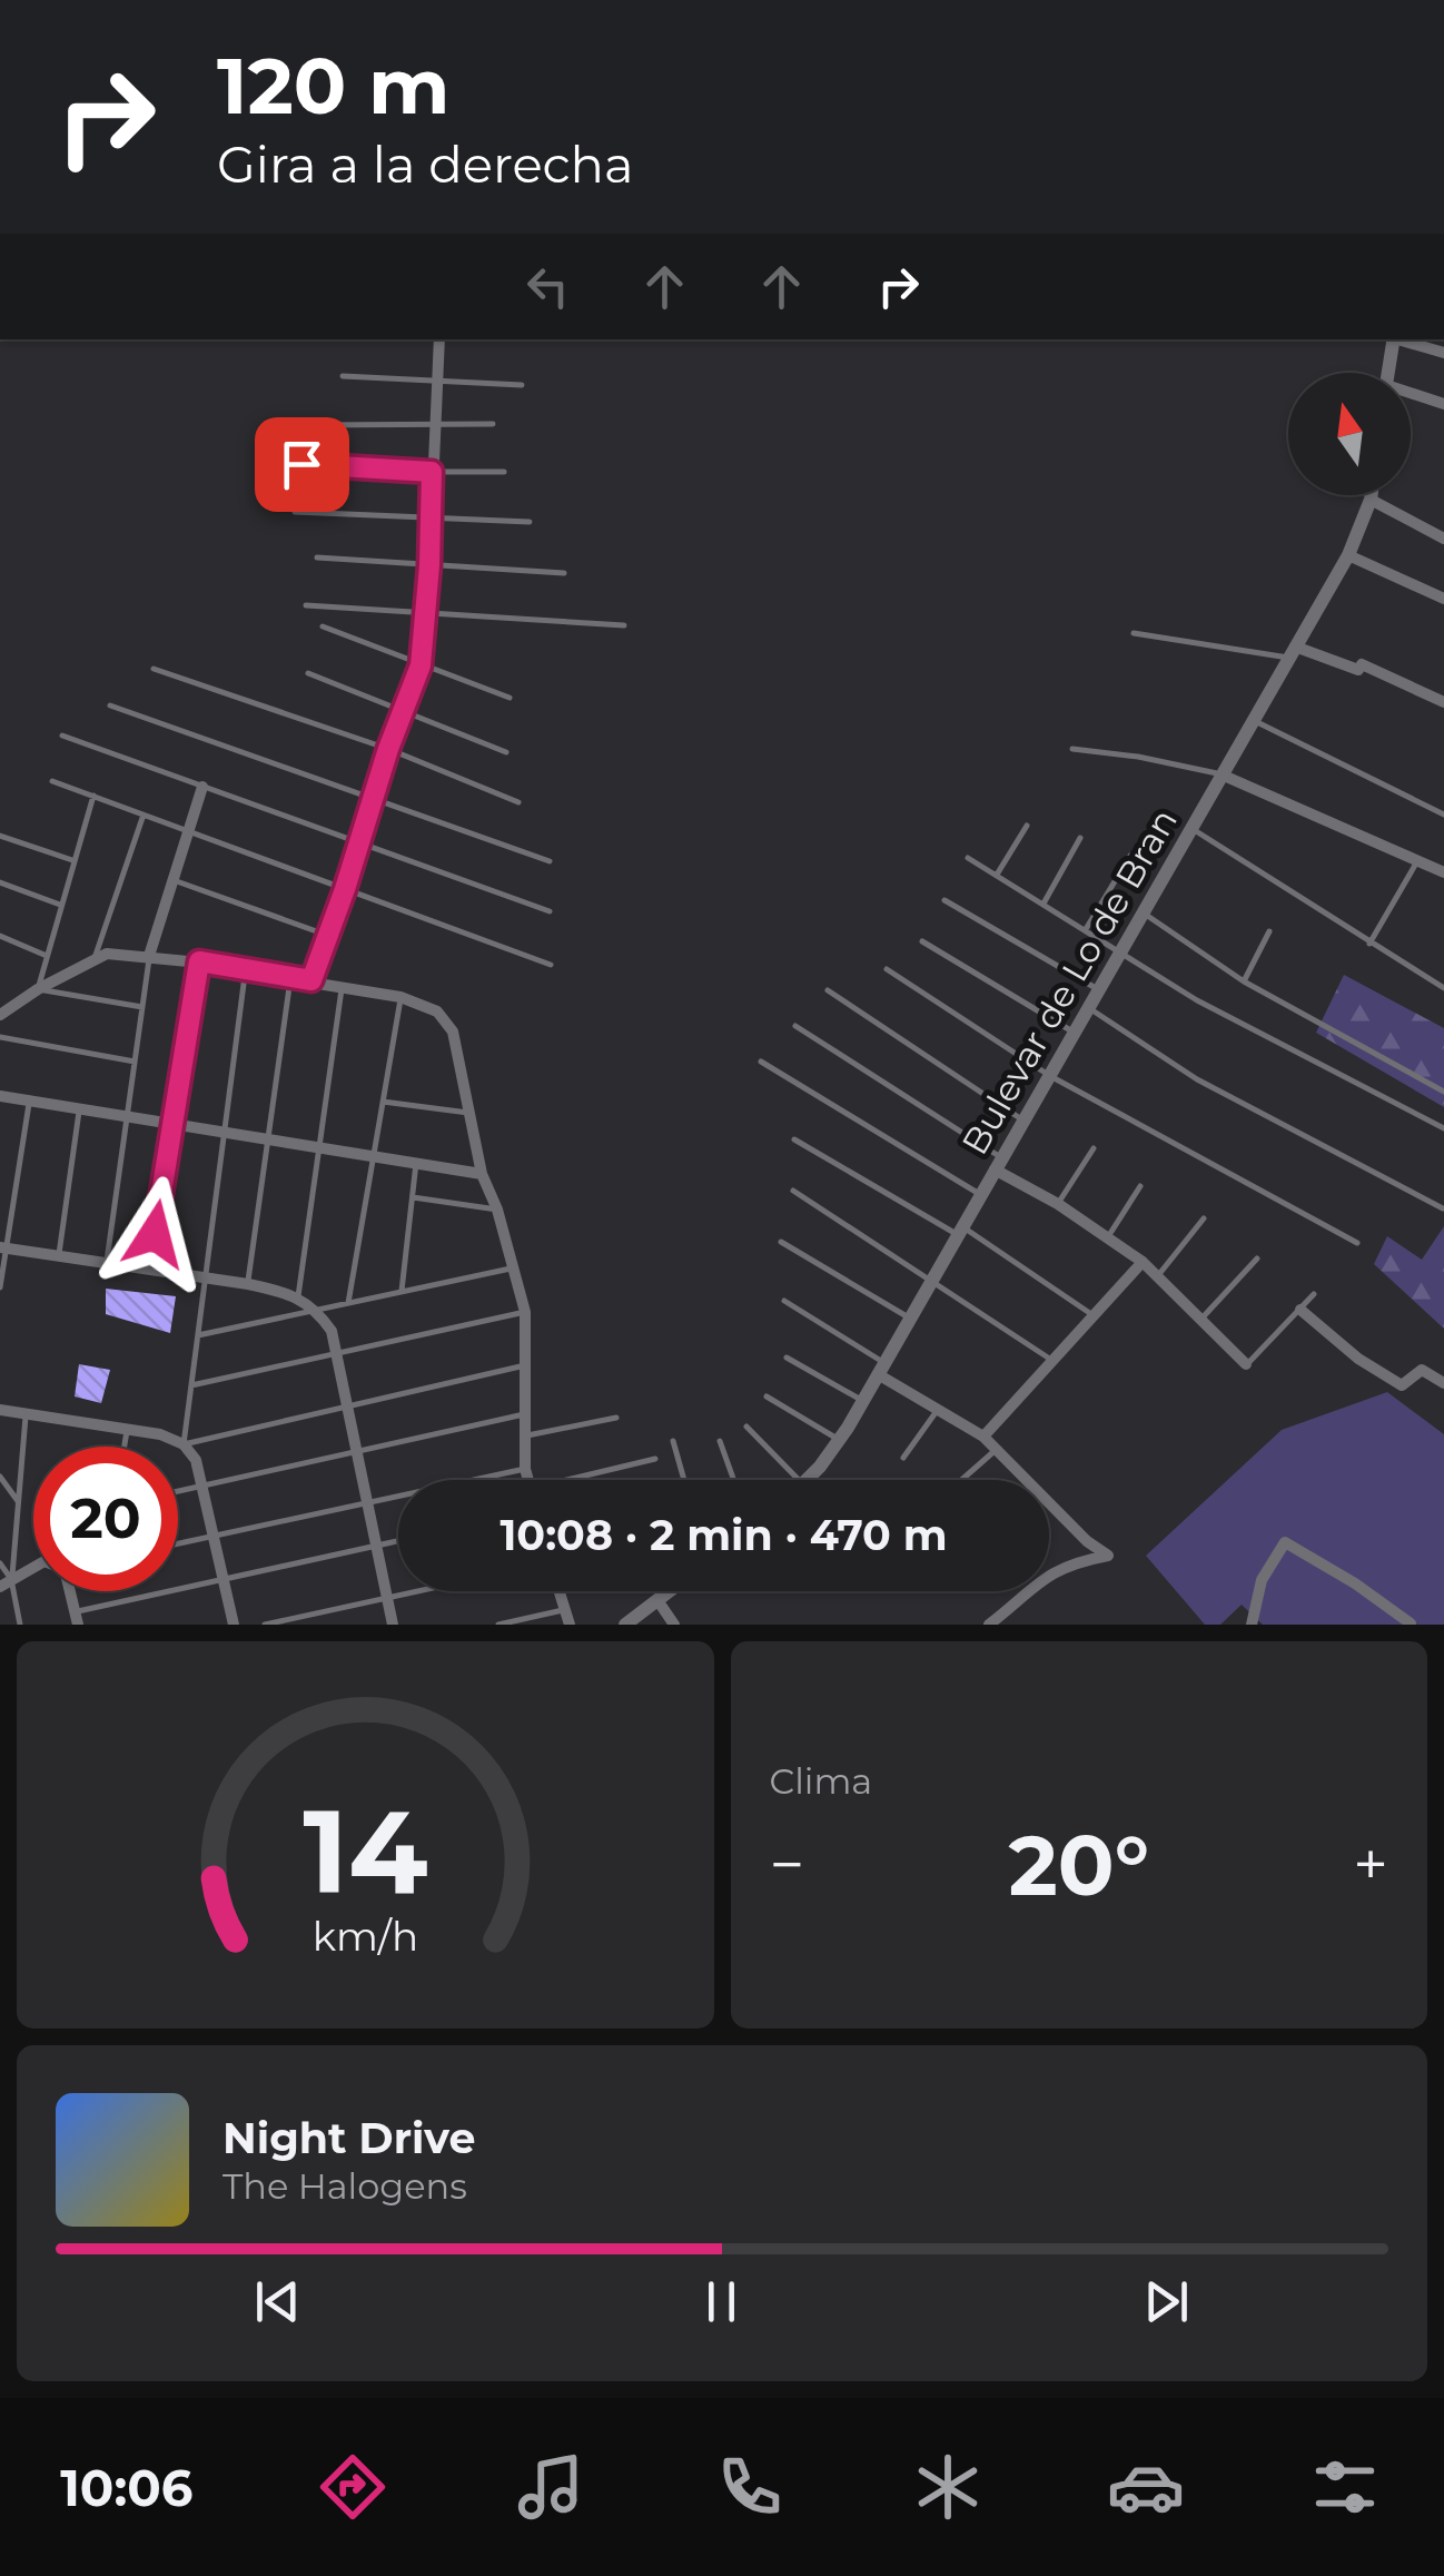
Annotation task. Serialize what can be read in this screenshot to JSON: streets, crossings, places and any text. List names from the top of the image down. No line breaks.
{"streets":{"street":["Bulevar de Lo de Bran"]},"north":"top","page":{"turn":["120 m","Gira a la derecha"],"limit":"20","trip":"10:08 · 2 min · 470 m","tile":"Clima","heat":["−","20°","+"],"song":["Night Drive","The Halogens"],"tabs":"10:06","gauge":["14","km/h"]}}
